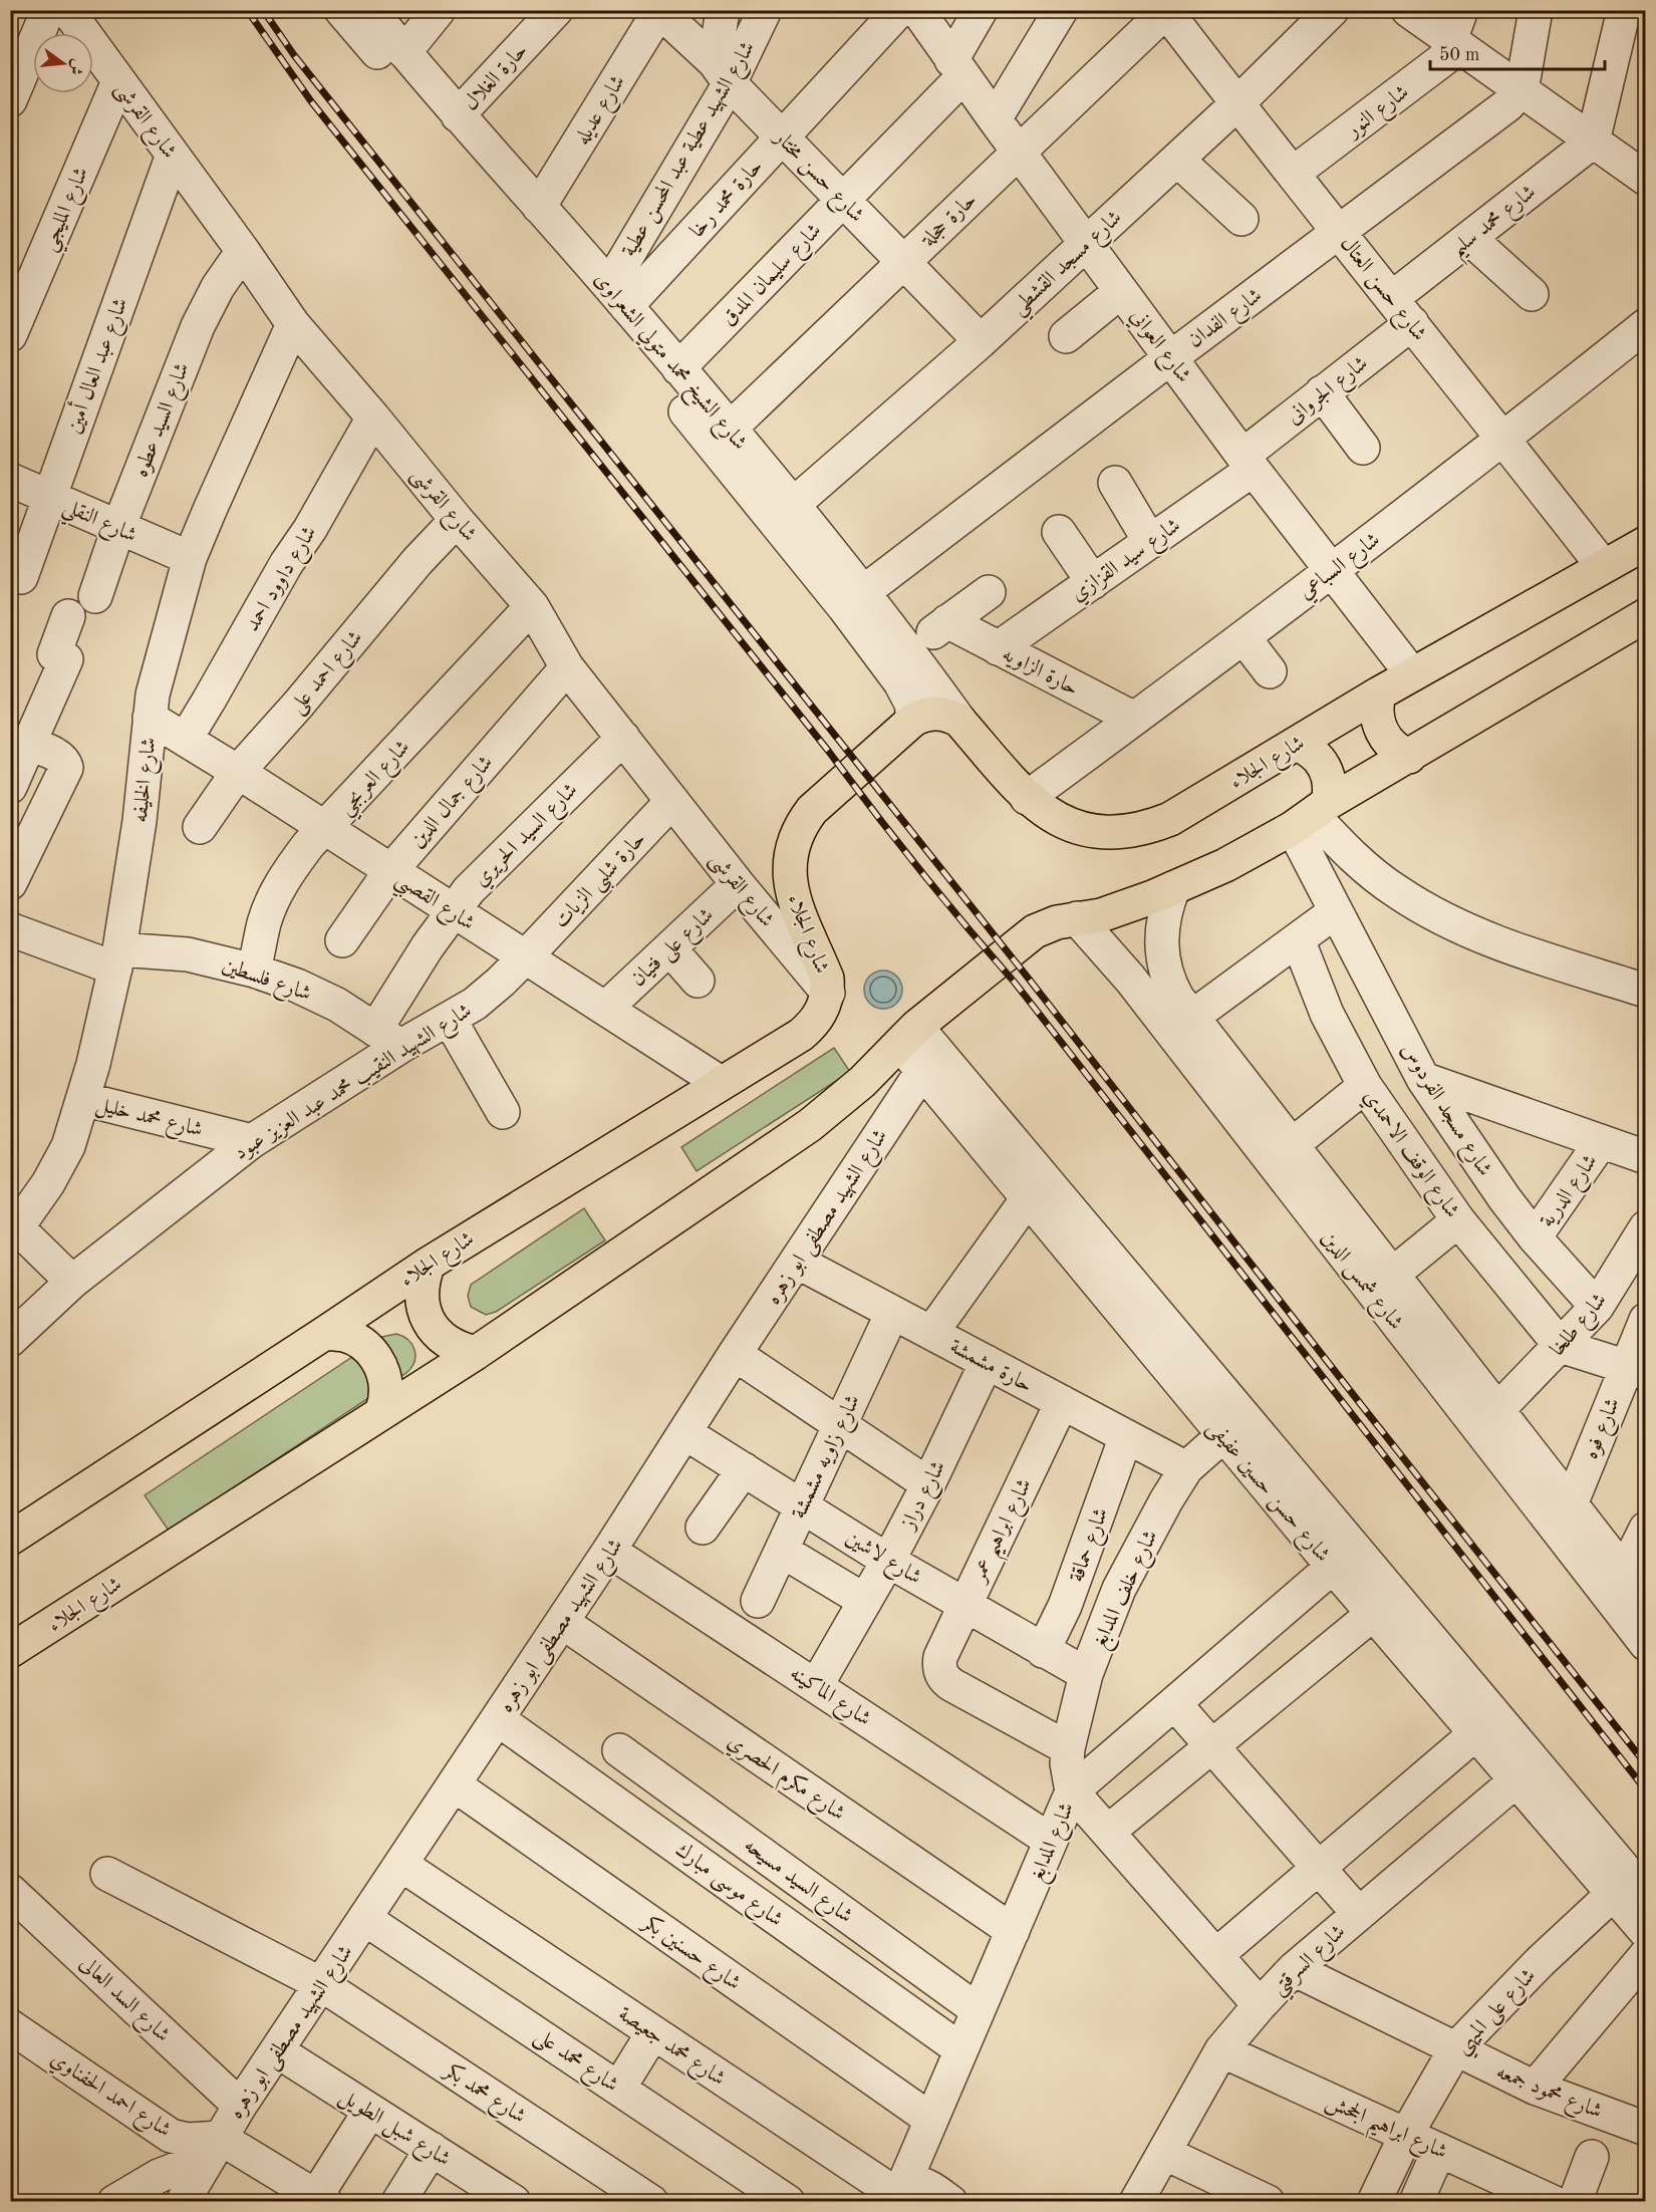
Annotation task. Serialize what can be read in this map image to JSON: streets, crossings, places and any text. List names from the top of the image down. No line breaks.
{"streets":{"main road":["شارع الجلاء"],"street":["حارة الغلال","شارع عديله","شارع النور","شارع القرشى","شارع الشهيد عطية عبد المحسن عطية","شارع حسن مختار","حارة محمد رخا","شارع المليجي","حارة حجلة","شارع محمد سليم","شارع مسجد القشطي","شارع سليمان المدق","شارع حسن العتال","شارع الفدان","شارع العواني","شارع الشيخ محمد متولي الشعراوى","شارع عبد العال أمين","شارع الجروانى","شارع السيد عطوه","شارع النقلي","شارع سيد القزازي","شارع السباعي","شارع داوود احمد","حارة الزاويه","شارع احمد على","شارع العربجي","شارع الخليفه","شارع جمال الدين","شارع السيد الحريري","حارة شلبى الزيات","شارع القصبي","شارع على فتيان","شارع فلسطين","شارع الشهيد النقيب محمد عبد العزيز عبود","شارع مسجد الفردوس","شارع محمد خليل","شارع الوقف الاحمدي","شارع الدرية","شارع الشهيد مصطفى ابو زهره","شارع شمس الدين","شارع طلخا","حارة مشمشة","شارع فوه","شارع زاويه مشمشة","شارع حسن حسين عفيفى","شارع دراز","شارع ابراهيم عمر","شارع حماقة","شارع لاشين","شارع خلف المدابغ","شارع الماكينه","شارع مكرم الحصري","شارع المدابغ","شارع السيد مسيحه","شارع موسى مبارك","شارع حسنين بكر","شارع السرقتي","شارع السد العالى","شارع على الميهي","شارع محمد جعيصة","شارع محمد على","شارع محمود جمعه","شارع محمد بكر","شارع احمد الحفناوي","شارع ابراهيم الجحش","شارع شبل الطويل"]},"crossings":[["حارة الغلال","شارع الشيخ محمد متولي الشعراوى"],["شارع عديله","شارع حسن مختار"],["شارع عديله","شارع الشيخ محمد متولي الشعراوى"],["شارع النور","شارع حسن العتال"],["شارع القرشى","شارع المليجي"],["شارع القرشى","شارع عبد العال أمين"],["شارع القرشى","شارع السيد عطوه"],["شارع القرشى","شارع داوود احمد"],["شارع القرشى","شارع احمد على"],["شارع القرشى","شارع الجلاء"],["شارع القرشى","شارع العربجي"],["شارع القرشى","شارع الخليفه"],["شارع القرشى","شارع جمال الدين"],["شارع القرشى","شارع السيد الحريري"],["شارع القرشى","حارة شلبى الزيات"],["شارع القرشى","شارع على فتيان"],["شارع الشهيد عطية عبد المحسن عطية","شارع حسن مختار"],["شارع الشهيد عطية عبد المحسن عطية","حارة محمد رخا"],["شارع الشهيد عطية عبد المحسن عطية","شارع الشيخ محمد متولي الشعراوى"],["شارع حسن مختار","حارة محمد رخا"],["شارع حسن مختار","حارة حجلة"],["شارع حسن مختار","شارع مسجد القشطي"],["شارع حسن مختار","شارع سليمان المدق"],["حارة محمد رخا","شارع الشيخ محمد متولي الشعراوى"],["حارة حجلة","شارع حسن العتال"],["حارة حجلة","شارع العواني"],["حارة حجلة","شارع الشيخ محمد متولي الشعراوى"],["شارع محمد سليم","شارع حسن العتال"],["شارع مسجد القشطي","شارع حسن العتال"],["شارع مسجد القشطي","شارع العواني"],["شارع مسجد القشطي","شارع الشيخ محمد متولي الشعراوى"],["شارع سليمان المدق","شارع العواني"],["شارع سليمان المدق","شارع الشيخ محمد متولي الشعراوى"],["شارع حسن العتال","شارع الفدان"],["شارع حسن العتال","شارع الجروانى"],["شارع حسن العتال","شارع السباعي"],["شارع حسن العتال","شارع الجلاء"],["شارع الفدان","شارع العواني"],["شارع الفدان","شارع الشيخ محمد متولي الشعراوى"],["شارع العواني","شارع الجروانى"],["شارع العواني","شارع سيد القزازي"],["شارع العواني","شارع السباعي"],["شارع العواني","شارع الجلاء"],["شارع الشيخ محمد متولي الشعراوى","شارع الجلاء"],["شارع عبد العال أمين","شارع النقلي"],["شارع الجروانى","شارع سيد القزازي"],["شارع السيد عطوه","شارع النقلي"],["شارع النقلي","شارع الخليفه"],["شارع سيد القزازي","حارة الزاويه"],["شارع السباعي","حارة الزاويه"],["شارع السباعي","شارع الجلاء"],["شارع داوود احمد","شارع القصبي"],["شارع احمد على","شارع القصبي"],["شارع الجلاء","شارع القصبي"],["شارع الجلاء","شارع مسجد الفردوس"],["شارع الجلاء","شارع الشهيد مصطفى ابو زهره"],["شارع الجلاء","شارع شمس الدين"],["شارع الجلاء","شارع حسن حسين عفيفى"],["شارع العربجي","شارع القصبي"],["شارع العربجي","شارع فلسطين"],["شارع الخليفه","شارع القصبي"],["شارع الخليفه","شارع فلسطين"],["شارع الخليفه","شارع محمد خليل"],["شارع جمال الدين","شارع القصبي"],["شارع السيد الحريري","شارع القصبي"],["شارع السيد الحريري","شارع فلسطين"],["شارع السيد الحريري","شارع الشهيد النقيب محمد عبد العزيز عبود"],["حارة شلبى الزيات","شارع القصبي"],["حارة شلبى الزيات","شارع الشهيد النقيب محمد عبد العزيز عبود"],["شارع القصبي","شارع على فتيان"],["شارع القصبي","شارع الشهيد النقيب محمد عبد العزيز عبود"],["شارع فلسطين","شارع الشهيد النقيب محمد عبد العزيز عبود"],["شارع الشهيد النقيب محمد عبد العزيز عبود","شارع محمد خليل"],["شارع مسجد الفردوس","شارع الدرية"],["شارع مسجد الفردوس","شارع طلخا"],["شارع الوقف الاحمدي","شارع طلخا"],["شارع الشهيد مصطفى ابو زهره","حارة مشمشة"],["شارع الشهيد مصطفى ابو زهره","شارع حسن حسين عفيفى"],["شارع الشهيد مصطفى ابو زهره","شارع لاشين"],["شارع الشهيد مصطفى ابو زهره","شارع الماكينه"],["شارع الشهيد مصطفى ابو زهره","شارع مكرم الحصري"],["شارع الشهيد مصطفى ابو زهره","شارع موسى مبارك"],["شارع الشهيد مصطفى ابو زهره","شارع حسنين بكر"],["شارع الشهيد مصطفى ابو زهره","شارع السد العالى"],["شارع الشهيد مصطفى ابو زهره","شارع محمد جعيصة"],["شارع الشهيد مصطفى ابو زهره","شارع محمد على"],["شارع الشهيد مصطفى ابو زهره","شارع محمد بكر"],["شارع الشهيد مصطفى ابو زهره","شارع احمد الحفناوي"],["شارع الشهيد مصطفى ابو زهره","شارع شبل الطويل"],["شارع شمس الدين","شارع طلخا"],["شارع شمس الدين","شارع فوه"],["حارة مشمشة","شارع زاويه مشمشة"],["حارة مشمشة","شارع دراز"],["حارة مشمشة","شارع ابراهيم عمر"],["حارة مشمشة","شارع حماقة"],["حارة مشمشة","شارع خلف المدابغ"],["شارع زاويه مشمشة","شارع لاشين"],["شارع حسن حسين عفيفى","شارع خلف المدابغ"],["شارع حسن حسين عفيفى","شارع المدابغ"],["شارع حسن حسين عفيفى","شارع السرقتي"],["شارع حسن حسين عفيفى","شارع على الميهي"],["شارع دراز","شارع لاشين"],["شارع دراز","شارع الماكينه"],["شارع ابراهيم عمر","شارع لاشين"],["شارع ابراهيم عمر","شارع خلف المدابغ"],["شارع حماقة","شارع لاشين"],["شارع لاشين","شارع خلف المدابغ"],["شارع خلف المدابغ","شارع المدابغ"],["شارع الماكينه","شارع المدابغ"],["شارع مكرم الحصري","شارع المدابغ"],["شارع المدابغ","شارع السيد مسيحه"],["شارع المدابغ","شارع موسى مبارك"],["شارع المدابغ","شارع حسنين بكر"],["شارع المدابغ","شارع محمد جعيصة"],["شارع السرقتي","شارع محمود جمعه"],["شارع السرقتي","شارع ابراهيم الجحش"],["شارع على الميهي","شارع محمود جمعه"],["شارع على الميهي","شارع ابراهيم الجحش"]],"scale_bar":"50 m","north":"right"}
